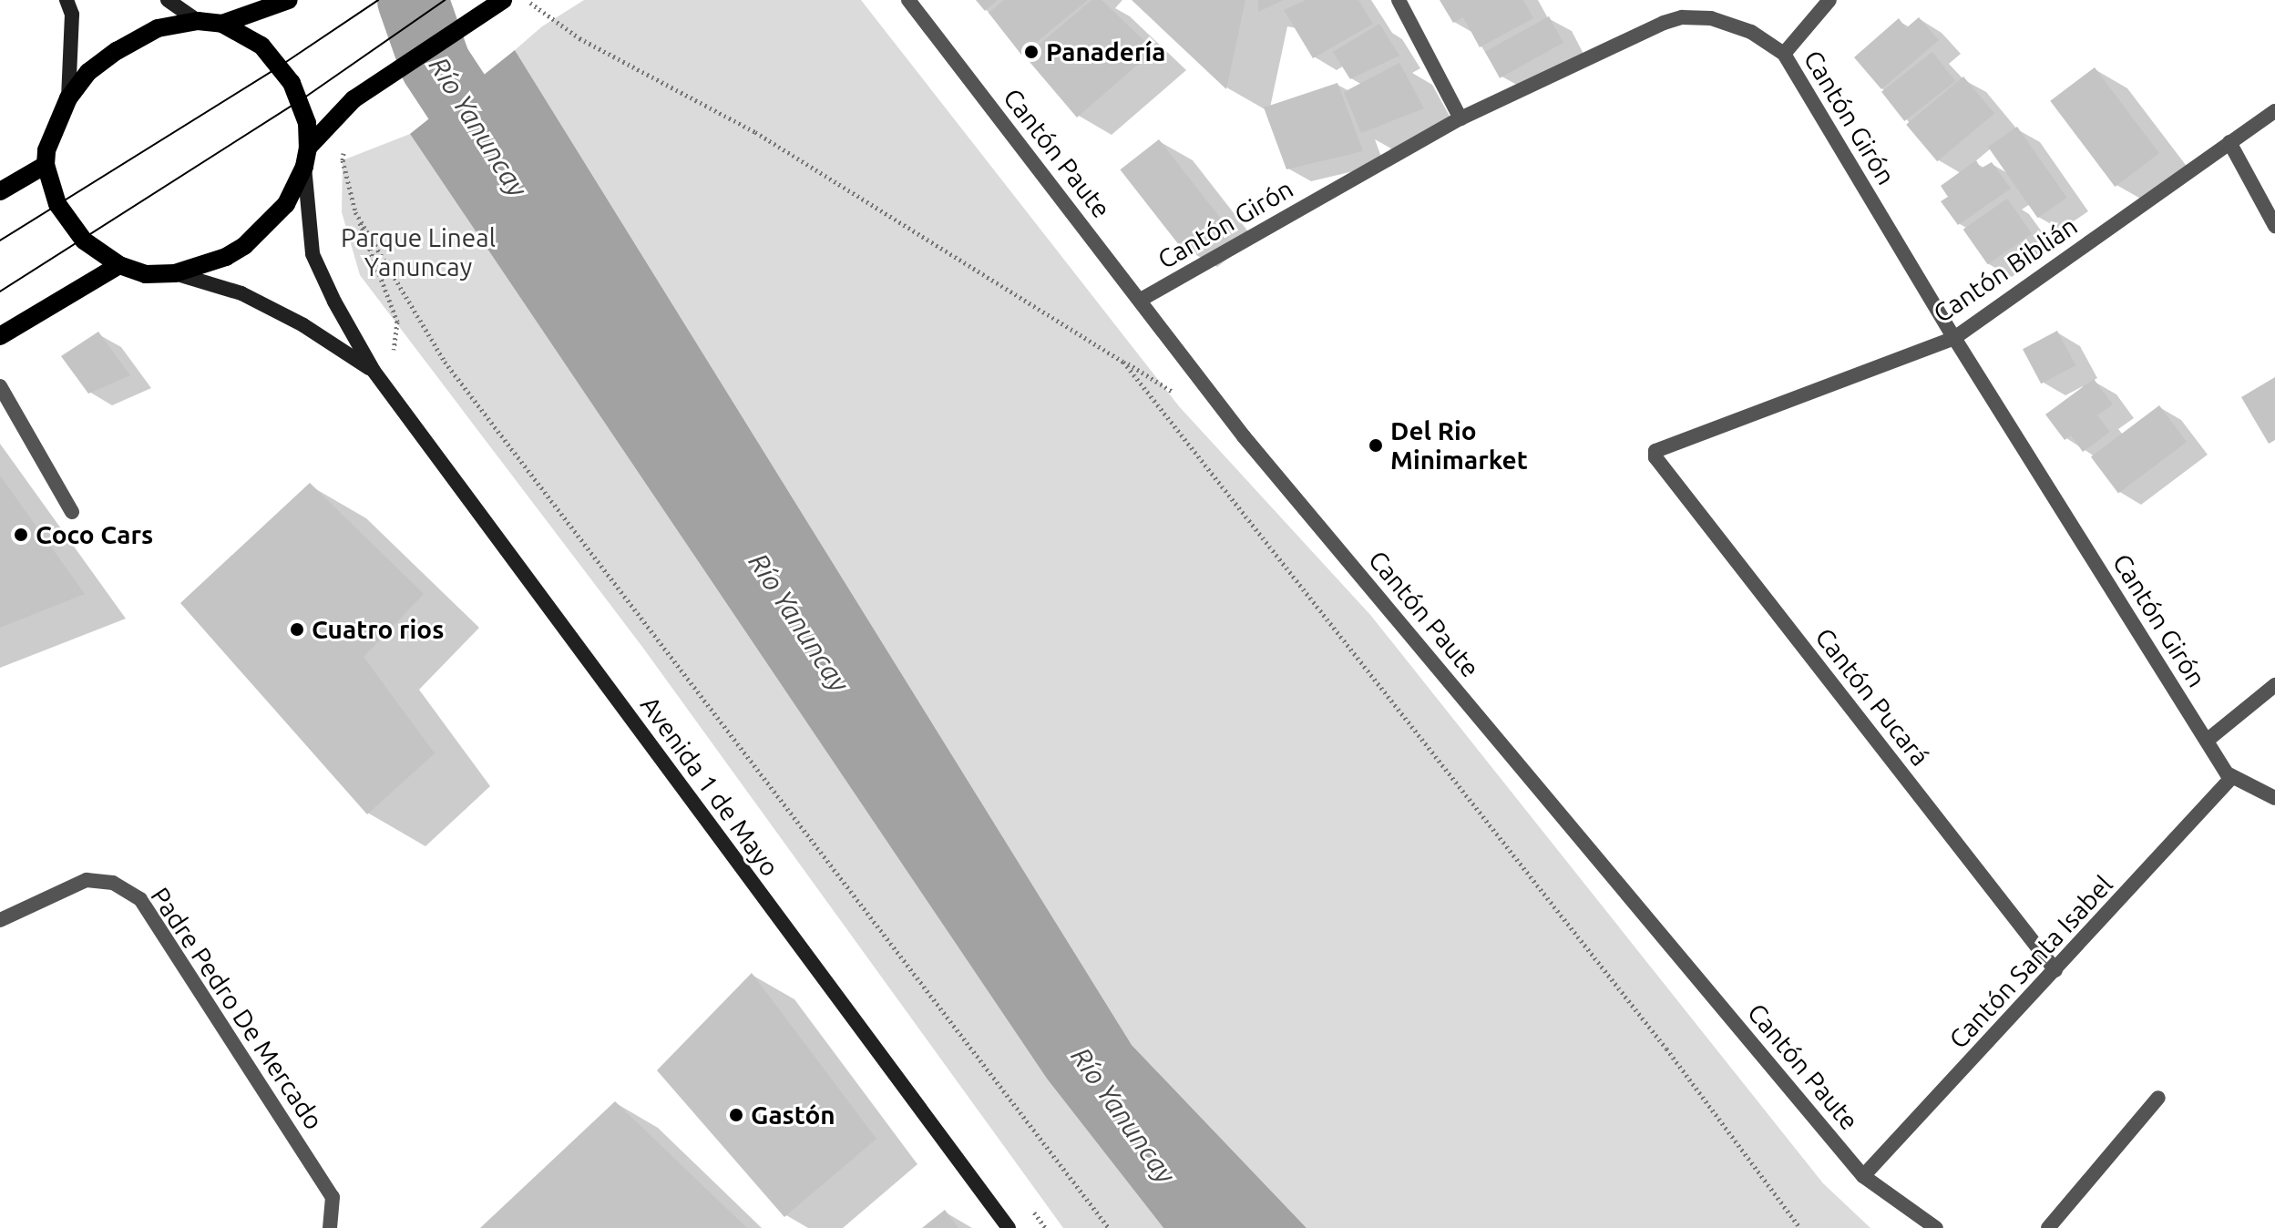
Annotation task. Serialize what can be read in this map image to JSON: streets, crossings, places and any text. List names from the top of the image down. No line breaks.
{"streets":{"main road":["Avenida 1 de Mayo"],"street":["Cantón Girón","Cantón Paute","Cantón Biblián","Cantón Pucará","Cantón Santa Isabel","Padre Pedro De Mercado"]},"crossings":[["Cantón Girón","Cantón Paute"],["Cantón Girón","Cantón Biblián"],["Cantón Girón","Cantón Santa Isabel"],["Cantón Paute","Cantón Santa Isabel"],["Cantón Biblián","Cantón Pucará"],["Cantón Pucará","Cantón Santa Isabel"]],"water":["Río Yanuncay"],"parks":["Parque Lineal Yanuncay"],"places":["Panadería","Del Rio Minimarket","Coco Cars","Cuatro rios","Gastón"]}
